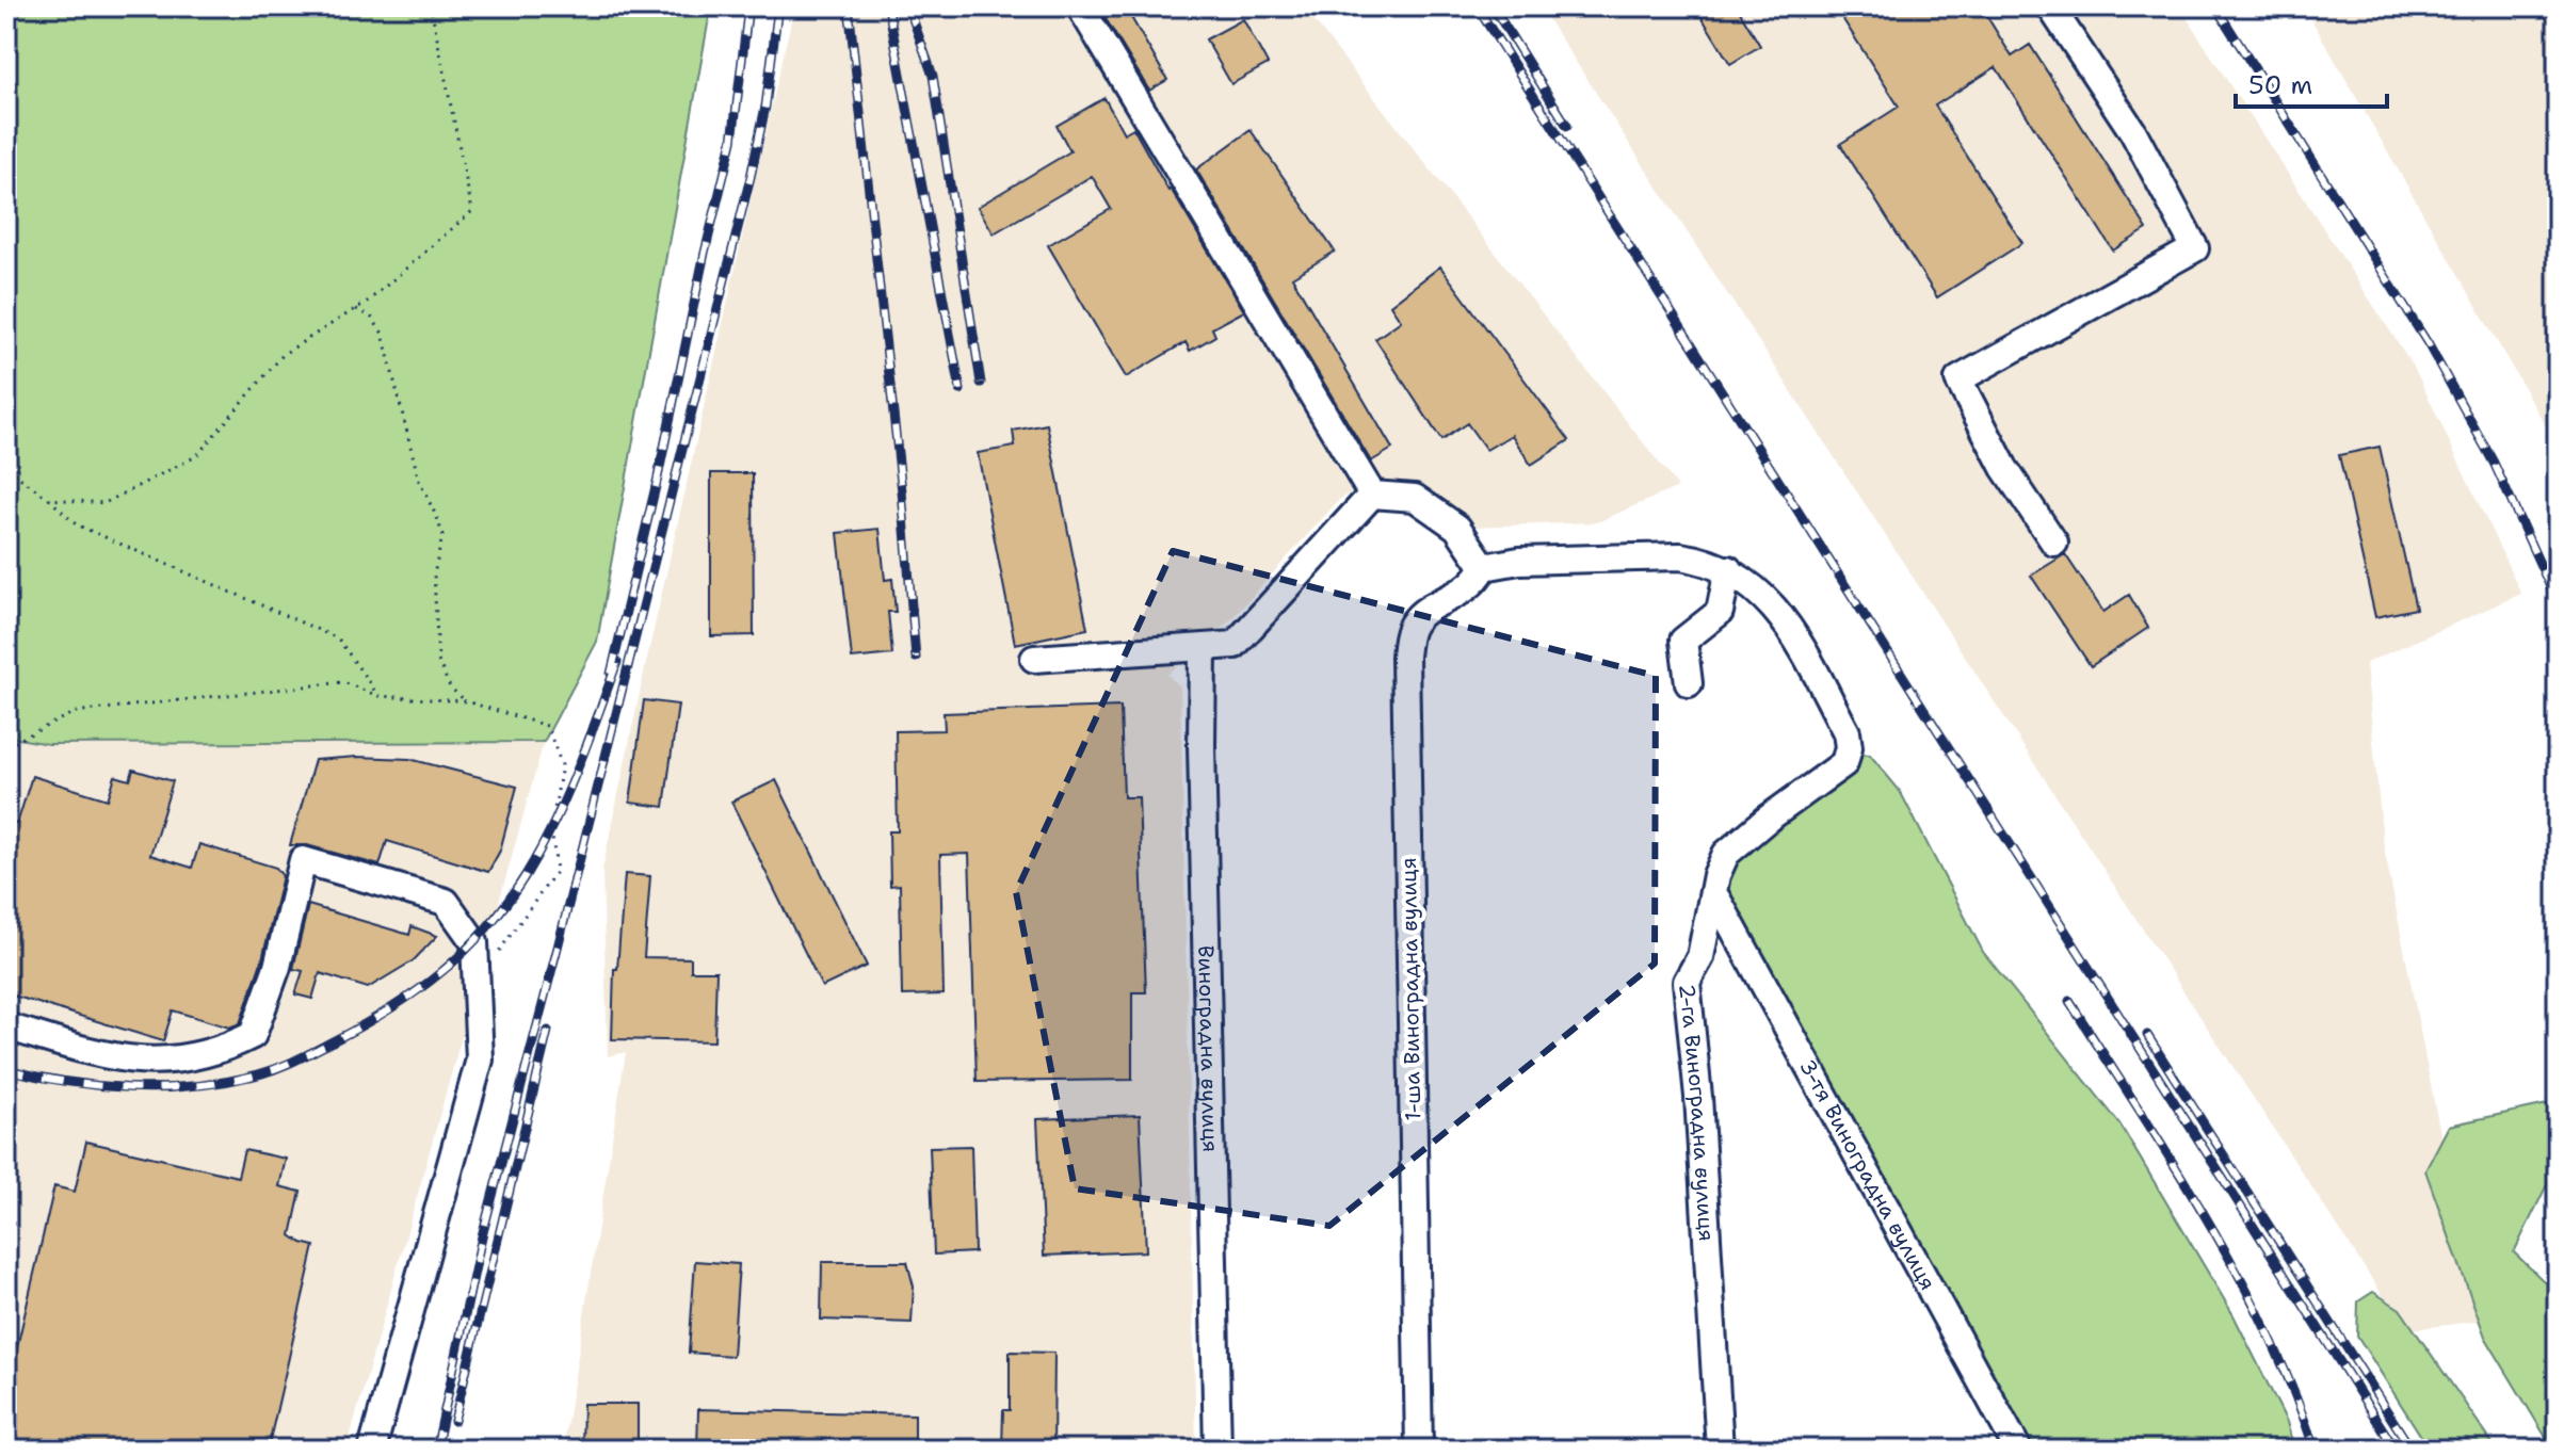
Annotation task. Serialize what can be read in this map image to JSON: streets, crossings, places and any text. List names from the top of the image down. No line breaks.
{"streets":{"street":["1-ша Виноградна вулиця","Виноградна вулиця","2-га Виноградна вулиця","3-тя Виноградна вулиця"]},"crossings":[["1-ша Виноградна вулиця","2-га Виноградна вулиця"]],"scale_bar":"50 m"}
